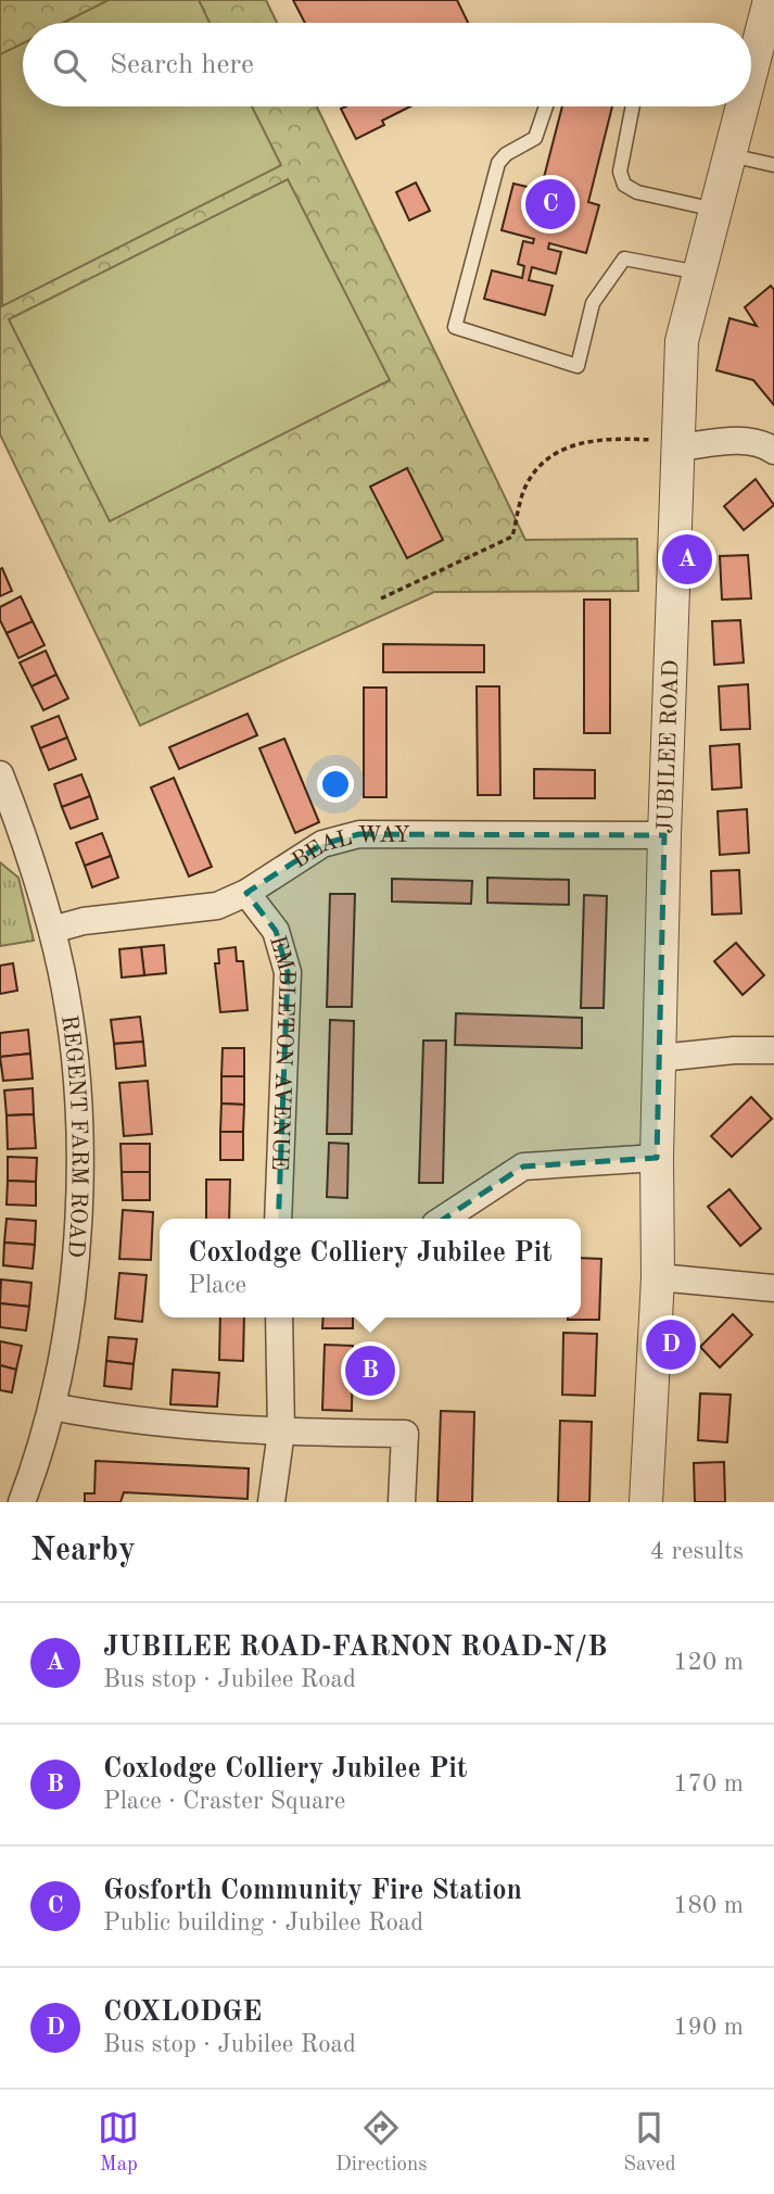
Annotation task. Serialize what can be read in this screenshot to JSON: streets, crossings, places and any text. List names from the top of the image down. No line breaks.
{"streets":{"street":["JUBILEE ROAD","BEAL WAY","EMBLETON AVENUE","REGENT FARM ROAD"]},"crossings":[["JUBILEE ROAD","BEAL WAY"],["BEAL WAY","EMBLETON AVENUE"],["BEAL WAY","REGENT FARM ROAD"]],"page":{"search":"Search here","pins":["C","A","D","B"],"popup":["Coxlodge Colliery Jubilee Pit","Place"],"heading":["Nearby","4 results"],"list":[{"mark":"A","name":"JUBILEE ROAD-FARNON ROAD-N/B","note":"Bus stop · Jubilee Road","value":"120 m"},{"mark":"B","name":"Coxlodge Colliery Jubilee Pit","note":"Place · Craster Square","value":"170 m"},{"mark":"C","name":"Gosforth Community Fire Station","note":"Public building · Jubilee Road","value":"180 m"},{"mark":"D","name":"COXLODGE","note":"Bus stop · Jubilee Road","value":"190 m"}],"nav":["Map","Directions","Saved"]}}
